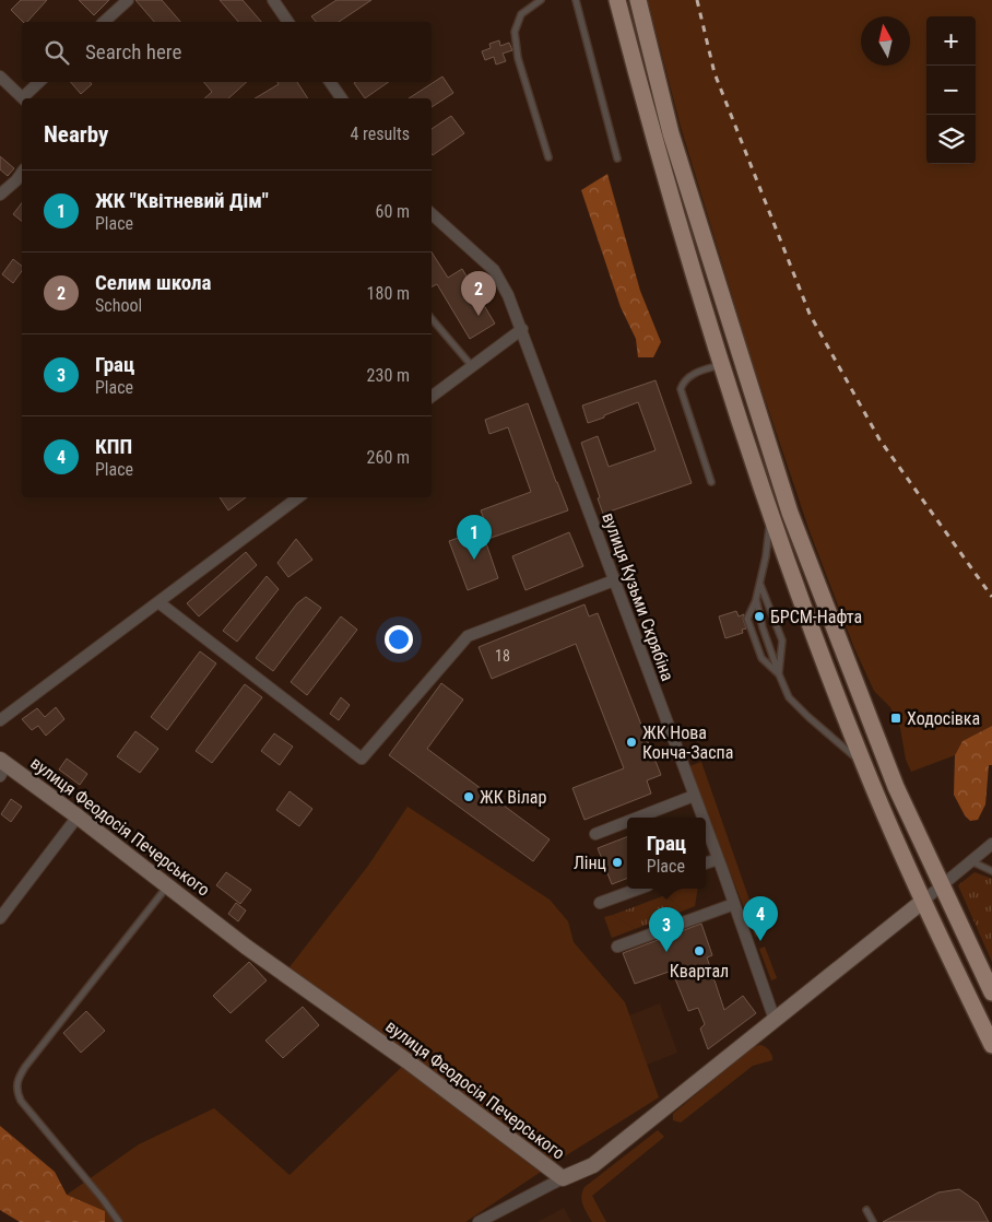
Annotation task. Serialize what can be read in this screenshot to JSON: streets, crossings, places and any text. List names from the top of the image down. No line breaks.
{"streets":{"street":["вулиця Кузьми Скрябіна","вулиця Феодосія Печерського"]},"crossings":[["вулиця Кузьми Скрябіна","вулиця Феодосія Печерського"]],"places":{"other":["БРСМ-Нафта","ЖК Нова Конча-Заспа","ЖК Вілар","Лінц","Квартал"],"transit":["Ходосівка"]},"house_numbers":["18"],"north":"top","page":{"map_buttons":["+","−"],"search":"Search here","heading":["Nearby","4 results"],"list":[{"mark":"1","name":"ЖК \"Квітневий Дім\"","note":"Place","value":"60 m"},{"mark":"2","name":"Селим школа","note":"School","value":"180 m"},{"mark":"3","name":"Грац","note":"Place","value":"230 m"},{"mark":"4","name":"КПП","note":"Place","value":"260 m"}],"pins":["2","1","4","3"],"popup":["Грац","Place"]}}
